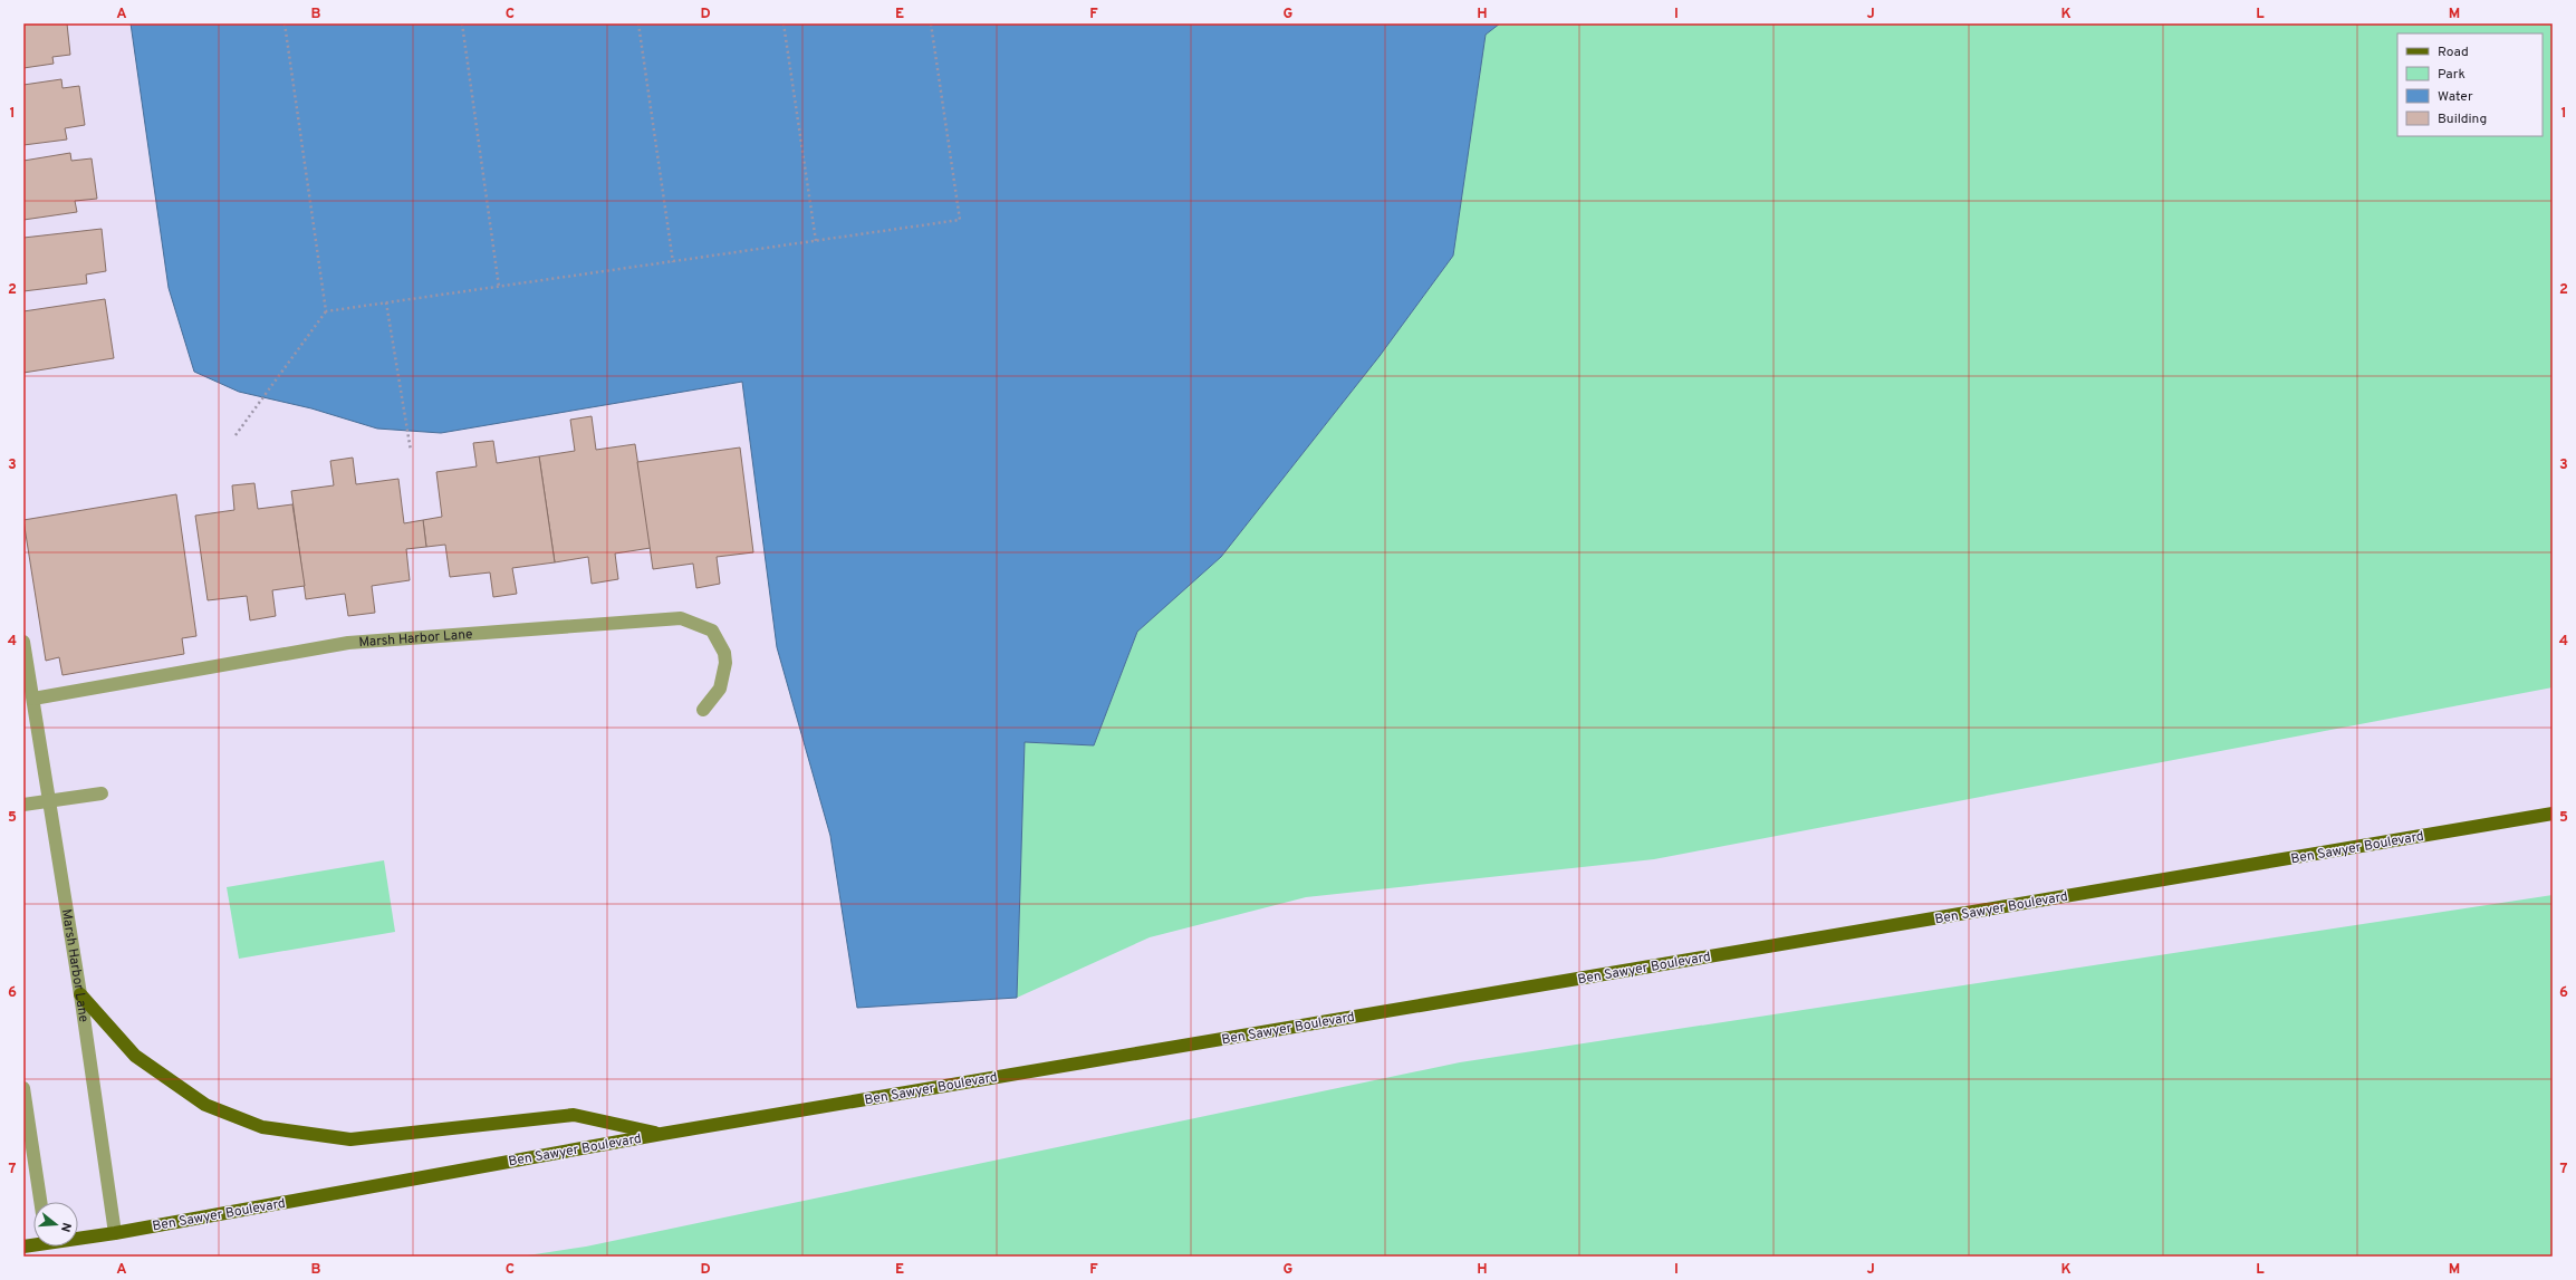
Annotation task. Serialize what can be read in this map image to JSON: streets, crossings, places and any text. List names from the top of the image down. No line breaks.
{"streets":{"main road":["Ben Sawyer Boulevard"],"street":["Marsh Harbor Lane"]},"crossings":[["Marsh Harbor Lane","Ben Sawyer Boulevard"]],"legend":["Road","Park","Water","Building"],"north":"right","grid":{"columns":["A","B","C","D","E","F","G","H","I","J","K","L","M"],"rows":["1","2","3","4","5","6","7"]}}
